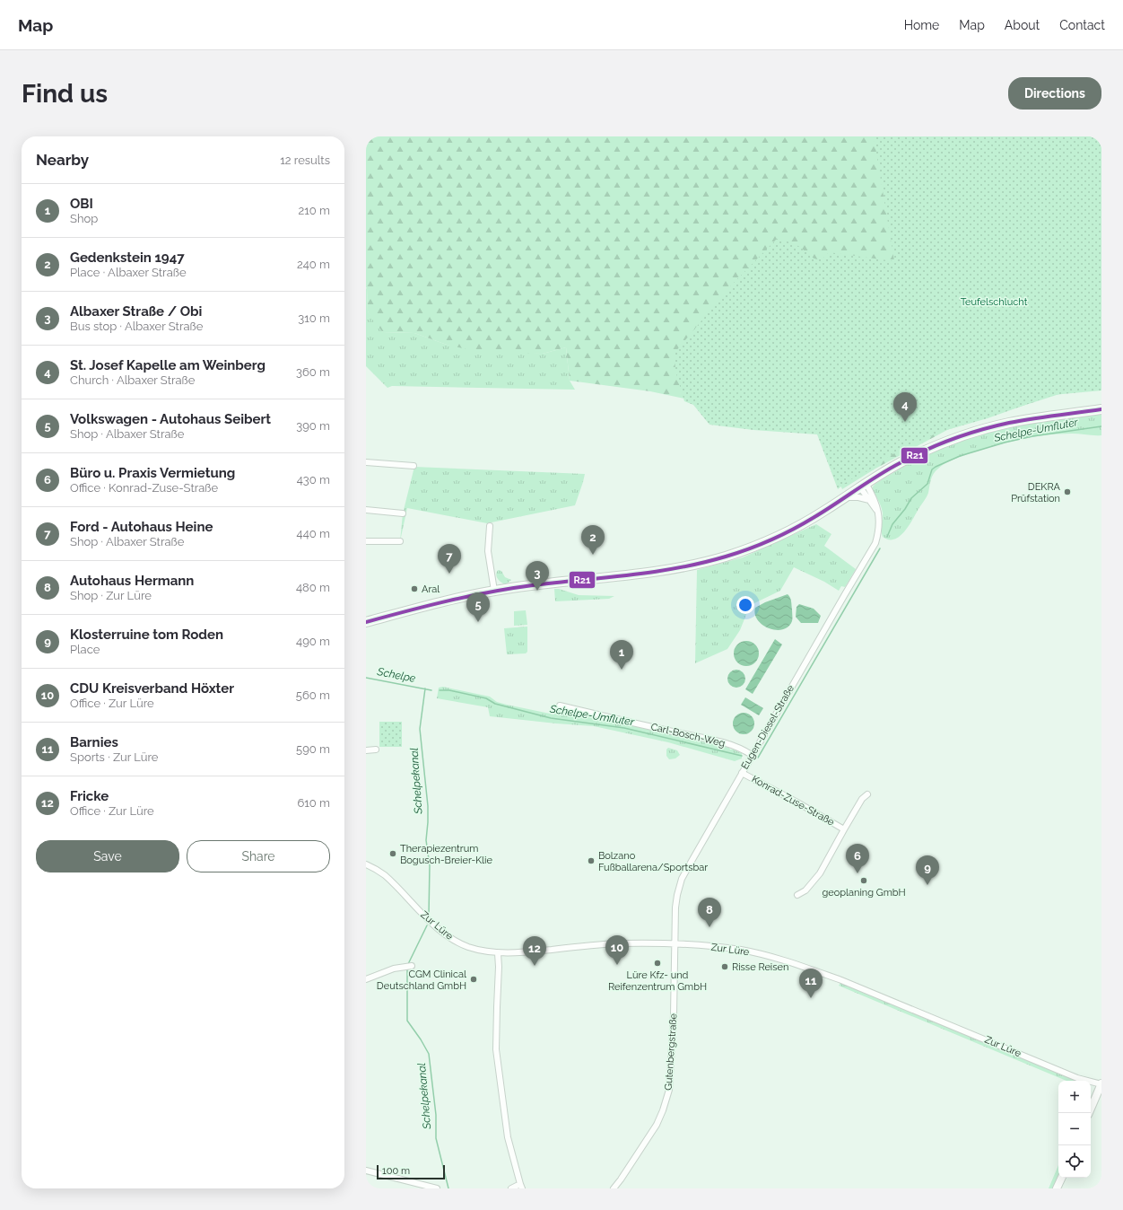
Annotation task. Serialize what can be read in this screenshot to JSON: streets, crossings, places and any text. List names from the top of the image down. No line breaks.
{"streets":{"street":["Eugen-Diesel-Straße","Carl-Bosch-Weg","Konrad-Zuse-Straße","Zur Lüre","Gutenbergstraße"]},"crossings":[["Eugen-Diesel-Straße","Carl-Bosch-Weg"],["Eugen-Diesel-Straße","Konrad-Zuse-Straße"],["Eugen-Diesel-Straße","Zur Lüre"],["Eugen-Diesel-Straße","Gutenbergstraße"],["Zur Lüre","Gutenbergstraße"]],"water":["Schelpe-Umfluter","Schelpe","Schelpekanal"],"parks":["Teufelschlucht"],"places":["DEKRA Prüfstation","Aral","Therapiezentrum Bogusch-Breier-Klie","Bolzano Fußballarena/Sportsbar","geoplaning GmbH","Lüre Kfz- und Reifenzentrum GmbH","Risse Reisen","CGM Clinical Deutschland GmbH"],"lines":["transit line R21"],"scale_bar":"100 m","page":{"header":"Map","nav":["Home","Map","About","Contact"],"buttons":["Directions",["Save","Share"]],"title":"Find us","heading":["Nearby","12 results"],"list":[{"mark":"1","name":"OBI","note":"Shop","value":"210 m"},{"mark":"2","name":"Gedenkstein 1947","note":"Place · Albaxer Straße","value":"240 m"},{"mark":"3","name":"Albaxer Straße / Obi","note":"Bus stop · Albaxer Straße","value":"310 m"},{"mark":"4","name":"St. Josef Kapelle am Weinberg","note":"Church · Albaxer Straße","value":"360 m"},{"mark":"5","name":"Volkswagen - Autohaus Seibert","note":"Shop · Albaxer Straße","value":"390 m"},{"mark":"6","name":"Büro u. Praxis Vermietung","note":"Office · Konrad-Zuse-Straße","value":"430 m"},{"mark":"7","name":"Ford - Autohaus Heine","note":"Shop · Albaxer Straße","value":"440 m"},{"mark":"8","name":"Autohaus Hermann","note":"Shop · Zur Lüre","value":"480 m"},{"mark":"9","name":"Klosterruine tom Roden","note":"Place","value":"490 m"},{"mark":"10","name":"CDU Kreisverband Höxter","note":"Office · Zur Lüre","value":"560 m"},{"mark":"11","name":"Barnies","note":"Sports · Zur Lüre","value":"590 m"},{"mark":"12","name":"Fricke","note":"Office · Zur Lüre","value":"610 m"}],"pins":["4","2","7","3","5","1","6","9","8","10","12","11"],"map_buttons":["+","−"],"scale":"100 m"}}
